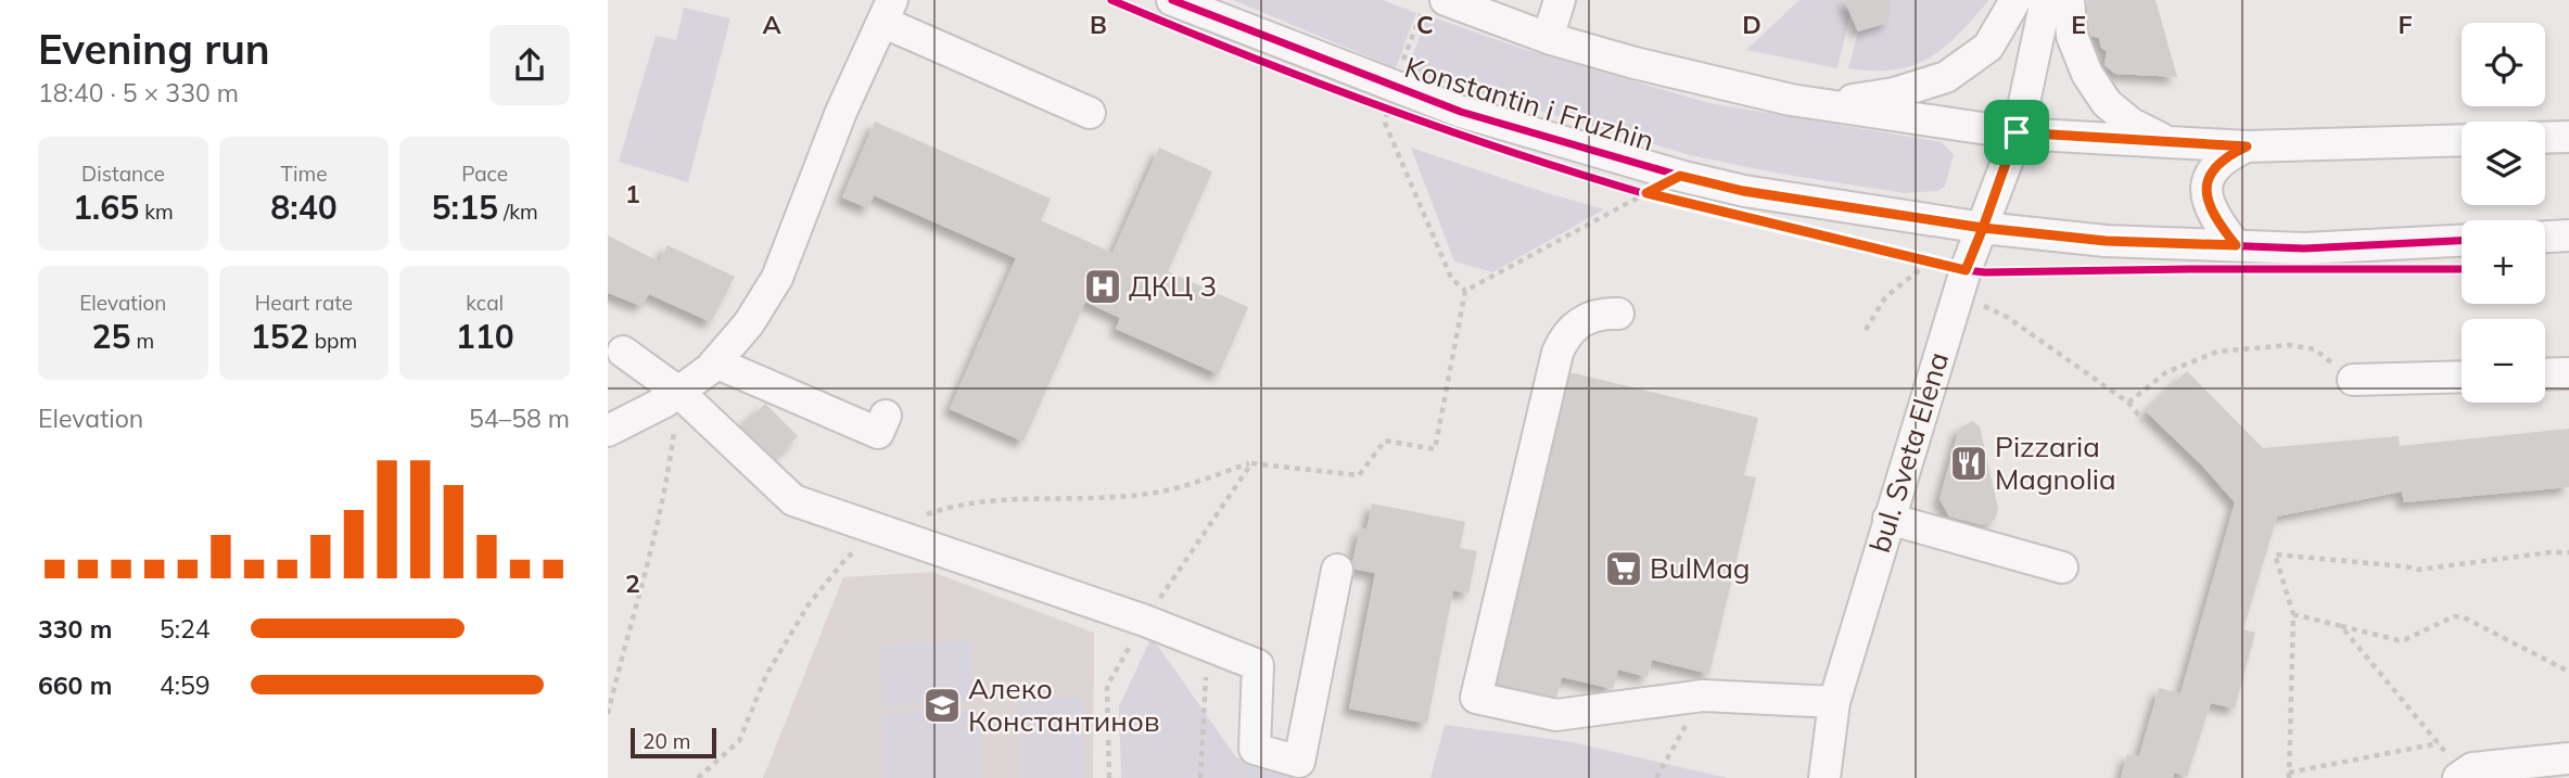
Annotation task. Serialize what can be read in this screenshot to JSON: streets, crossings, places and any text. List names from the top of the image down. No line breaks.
{"streets":{"street":["Konstantin i Fruzhin","bul. Sveta Elena"]},"crossings":[["Konstantin i Fruzhin","bul. Sveta Elena"]],"places":{"hospital":["ДКЦ 3"],"restaurant":["Pizzaria Magnolia"],"supermarket":["BulMag"],"school or university":["Алеко Константинов"]},"scale_bar":"20 m","page":{"heading":["Evening run","18:40 · 5 × 330 m"],"map_buttons":["+","−"],"stats":[["Distance","1.65 km"],["Time","8:40"],["Pace","5:15 /km"],["Elevation","25 m"],["Heart rate","152 bpm"],["kcal","110"]],"chart":["Elevation","54–58 m"],"list":[{"name":"330 m","note":"5:24"},{"name":"660 m","note":"4:59"}],"scale":"20 m"},"grid":{"columns":["A","B","C","D","E","F"],"rows":["1","2"]}}
